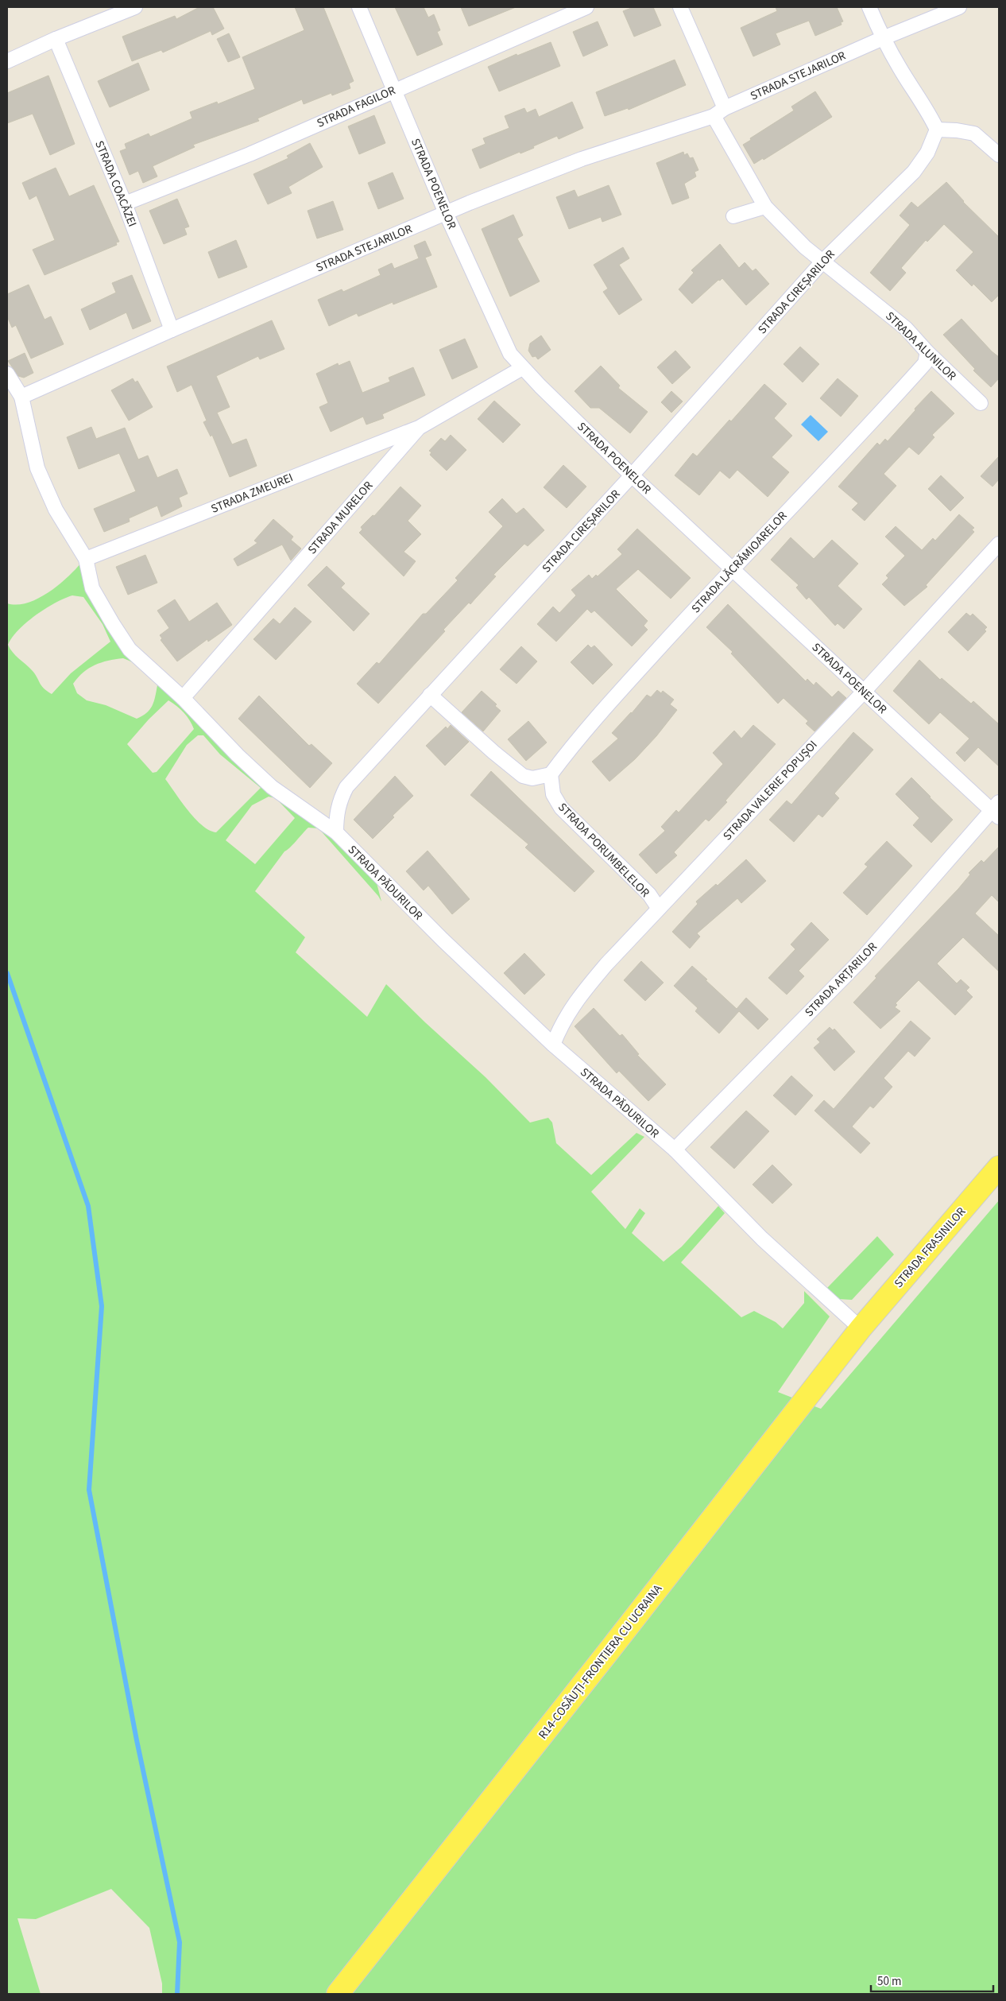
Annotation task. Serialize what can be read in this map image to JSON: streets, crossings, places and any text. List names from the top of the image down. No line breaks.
{"streets":{"main road":["STRADA FRASINILOR","R14-COSĂUȚI-FRONTIERA CU UCRAINA"],"street":["STRADA STEJARILOR","STRADA FAGILOR","STRADA COACĂZEI","STRADA POENELOR","STRADA CIREȘARILOR","STRADA ALUNILOR","STRADA ZMEUREI","STRADA MURELOR","STRADA LĂCRĂMIOARELOR","STRADA VALERIE POPUȘOI","STRADA PORUMBELELOR","STRADA PĂDURILOR","STRADA ARȚARILOR"]},"crossings":[["STRADA STEJARILOR","STRADA COACĂZEI"],["STRADA STEJARILOR","STRADA POENELOR"],["STRADA STEJARILOR","STRADA PĂDURILOR"],["STRADA FAGILOR","STRADA COACĂZEI"],["STRADA FAGILOR","STRADA POENELOR"],["STRADA POENELOR","STRADA CIREȘARILOR"],["STRADA POENELOR","STRADA MURELOR"],["STRADA POENELOR","STRADA LĂCRĂMIOARELOR"],["STRADA POENELOR","STRADA VALERIE POPUȘOI"],["STRADA POENELOR","STRADA ARȚARILOR"],["STRADA CIREȘARILOR","STRADA ALUNILOR"],["STRADA CIREȘARILOR","STRADA PĂDURILOR"],["STRADA ALUNILOR","STRADA LĂCRĂMIOARELOR"],["STRADA ZMEUREI","STRADA MURELOR"],["STRADA ZMEUREI","STRADA PĂDURILOR"],["STRADA MURELOR","STRADA PĂDURILOR"],["STRADA LĂCRĂMIOARELOR","STRADA PORUMBELELOR"],["STRADA VALERIE POPUȘOI","STRADA PORUMBELELOR"],["STRADA VALERIE POPUȘOI","STRADA PĂDURILOR"],["STRADA PĂDURILOR","STRADA ARȚARILOR"],["STRADA PĂDURILOR","STRADA FRASINILOR"],["STRADA PĂDURILOR","R14-COSĂUȚI-FRONTIERA CU UCRAINA"],["STRADA FRASINILOR","R14-COSĂUȚI-FRONTIERA CU UCRAINA"]],"scale_bar":"50 m"}
